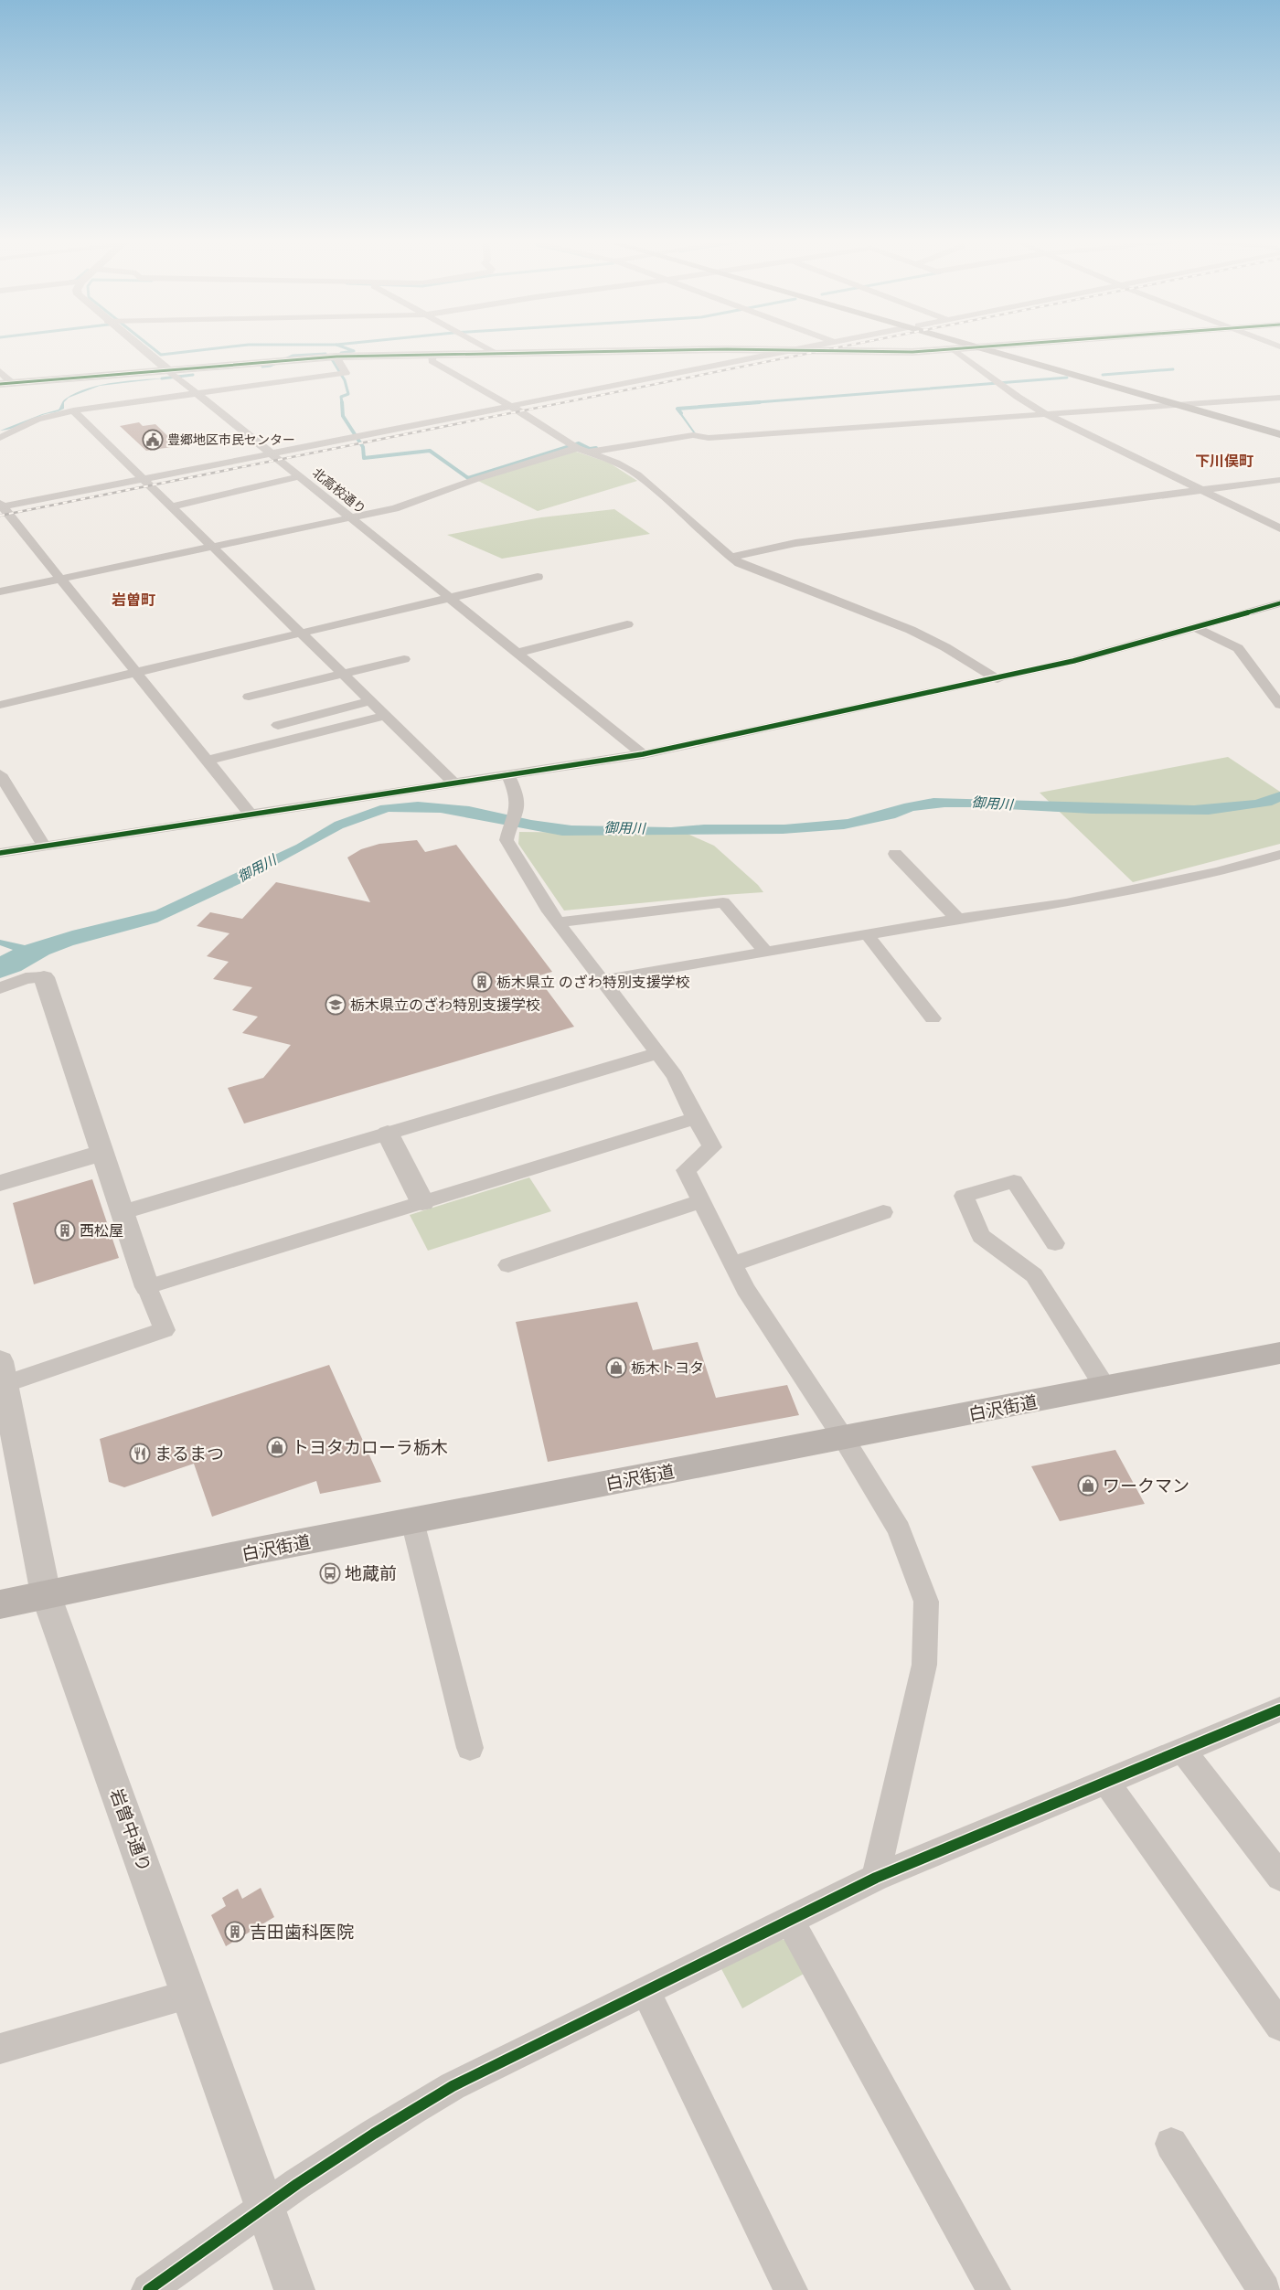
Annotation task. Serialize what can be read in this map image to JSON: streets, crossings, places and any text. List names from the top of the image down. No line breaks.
{"streets":{"main road":["白沢街道"],"street":["北高校通り","岩曽中通り"]},"crossings":[["白沢街道","岩曽中通り"]],"districts":["下川俣町","岩曽町"],"water":["御用川"],"places":{"public building":["豊郷地区市民センター"],"building":["栃木県立 のざわ特別支援学校","西松屋","吉田歯科医院"],"school or university":["栃木県立のざわ特別支援学校"],"shop":["栃木トヨタ","トヨタカローラ栃木","ワークマン"],"restaurant":["まるまつ"],"bus stop":["地蔵前"]}}
